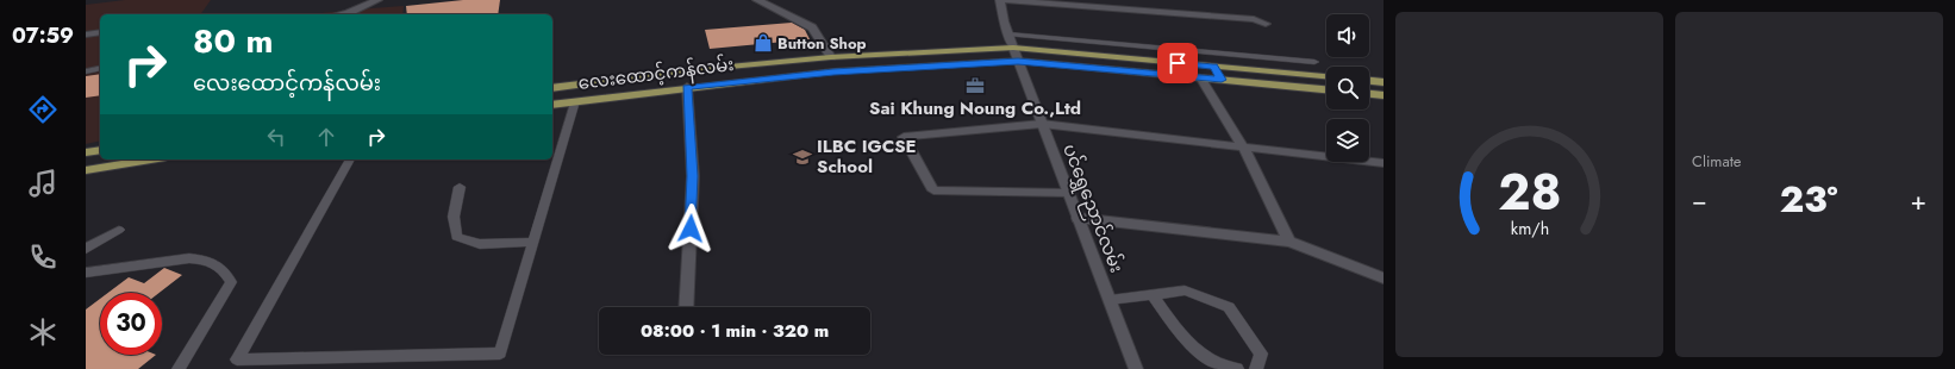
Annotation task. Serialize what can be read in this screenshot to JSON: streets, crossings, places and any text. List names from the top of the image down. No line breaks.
{"streets":{"main road":["လေးထောင့်ကန်လမ်း"],"street":["ပင်ရွှေညောင်လမ်း"]},"crossings":[["လေးထောင့်ကန်လမ်း","ပင်ရွှေညောင်လမ်း"]],"places":{"shop":["Button Shop"],"office":["Sai Khung Noung Co.,Ltd"],"school or university":["ILBC IGCSE School"]},"page":{"tabs":"07:59","tile":"Climate","turn":["80 m","လေးထောင့်ကန်လမ်း"],"heat":["−","23°","+"],"limit":"30","trip":"08:00 · 1 min · 320 m","gauge":["28","km/h"]}}
